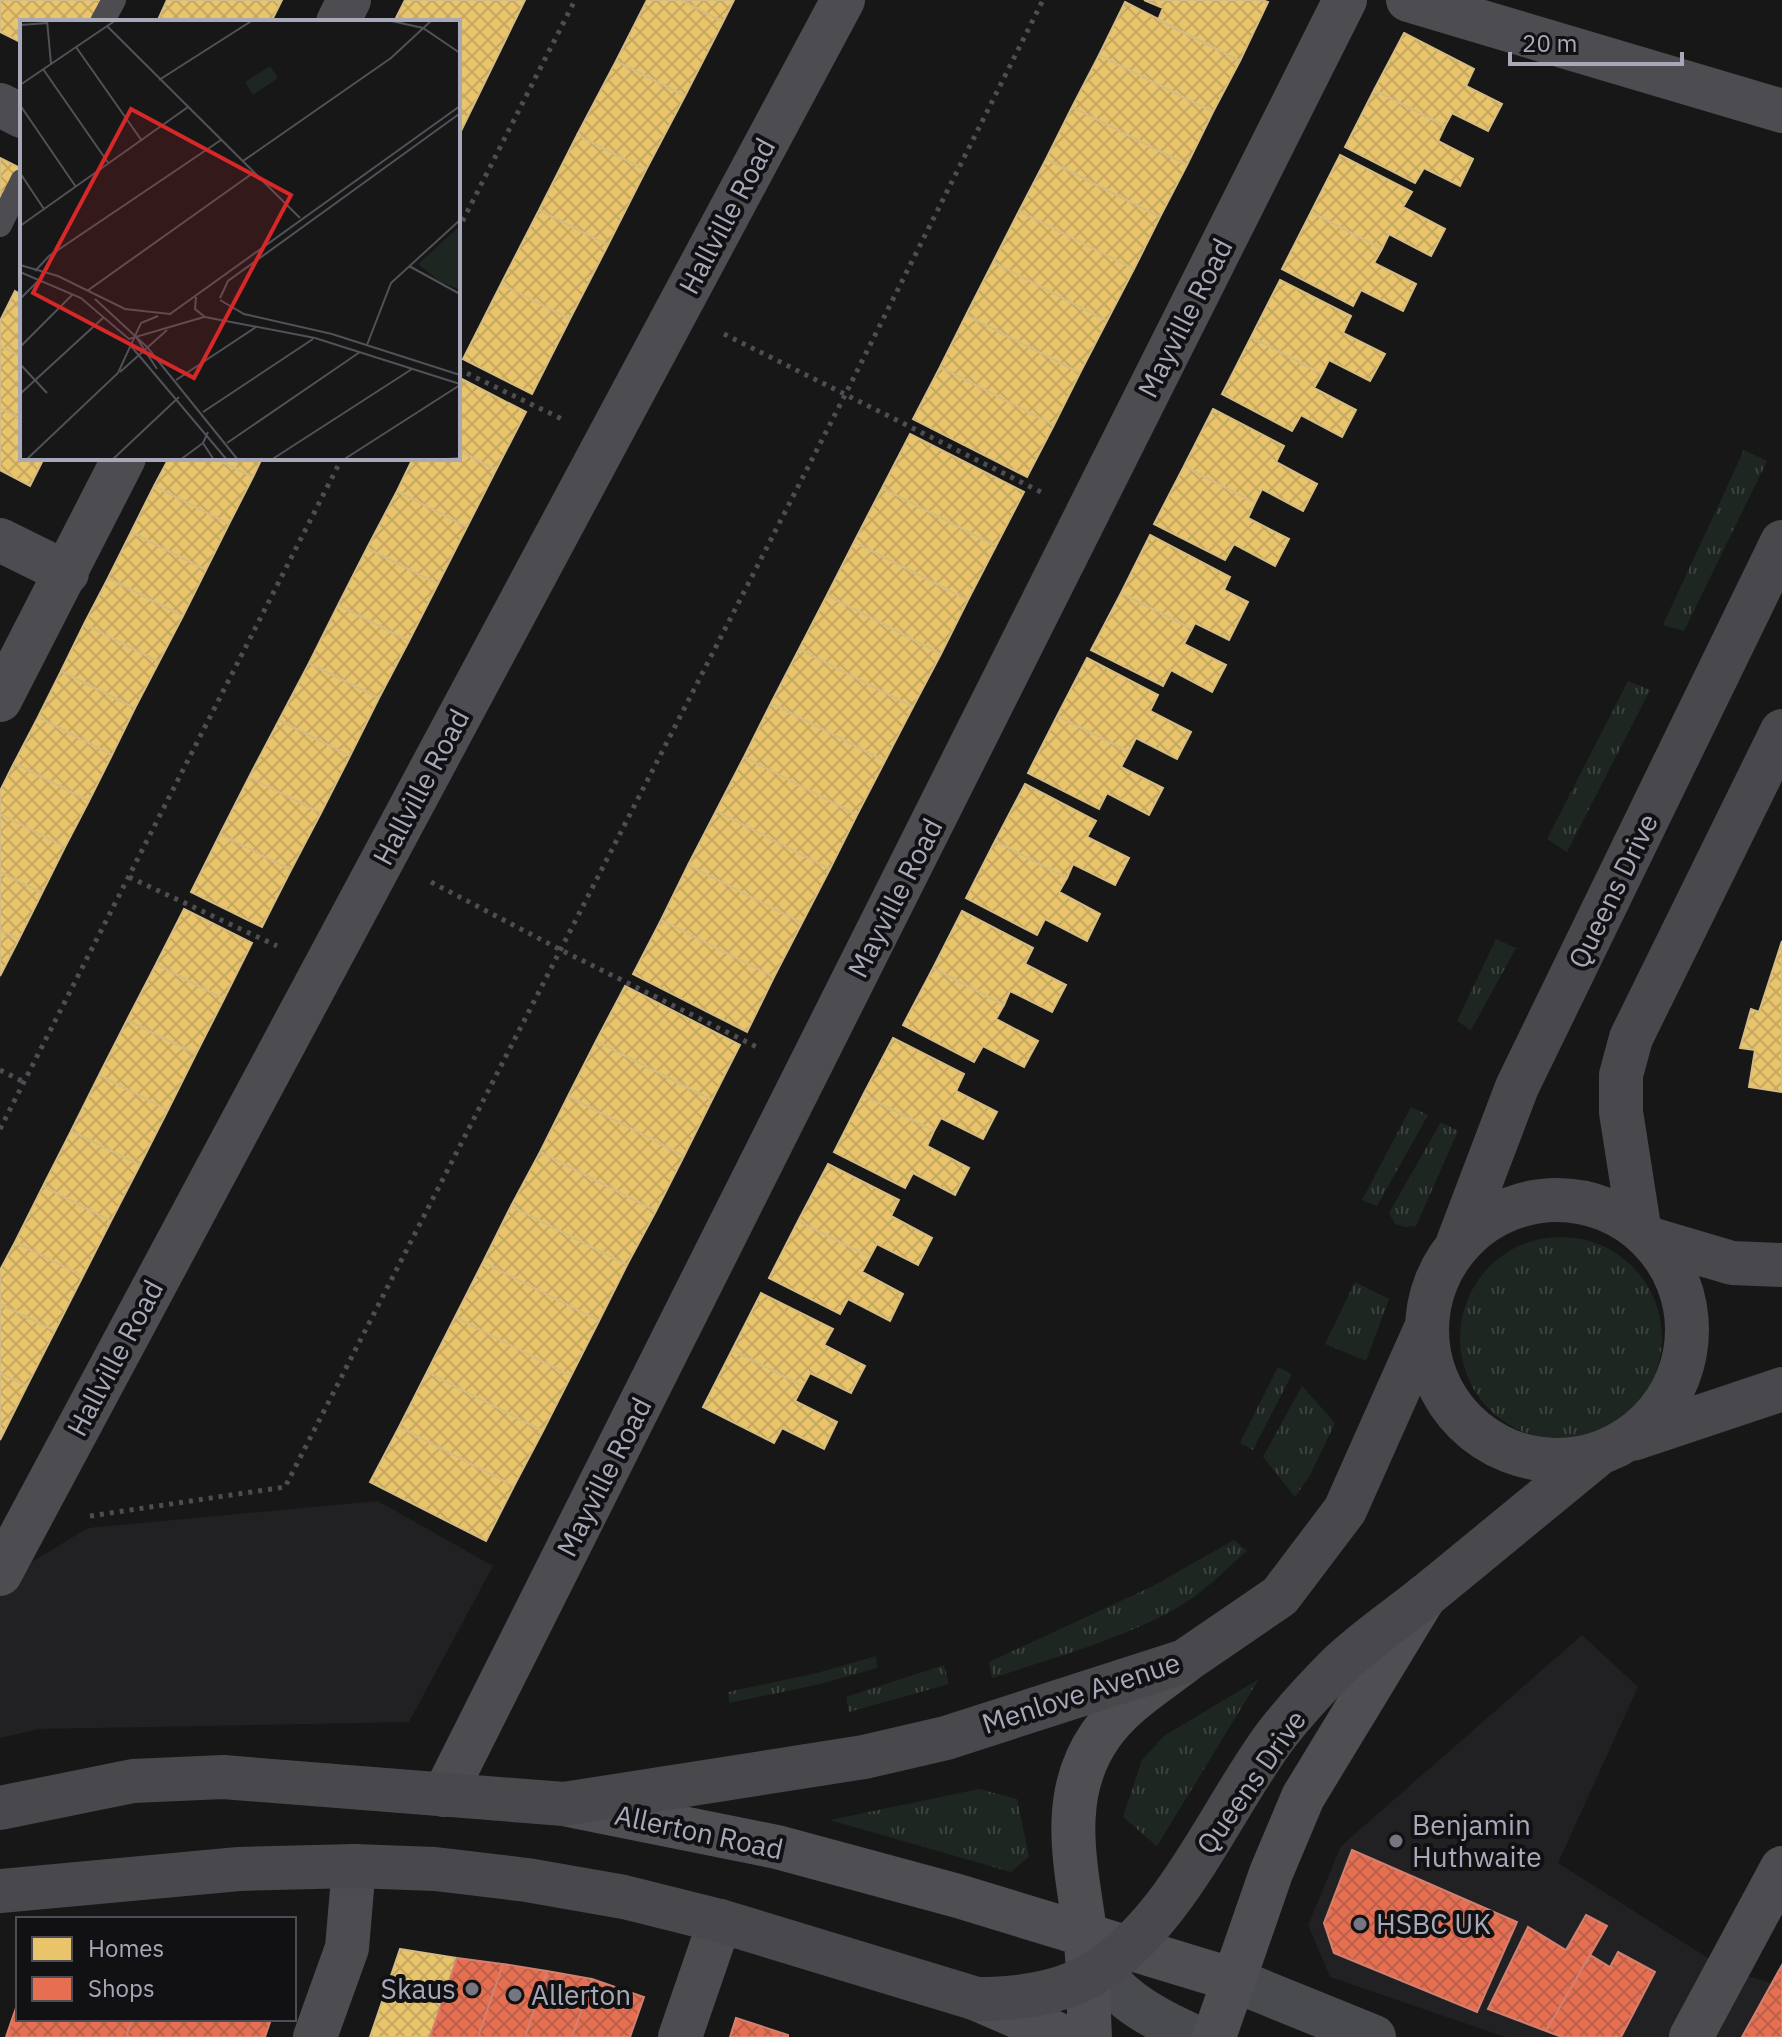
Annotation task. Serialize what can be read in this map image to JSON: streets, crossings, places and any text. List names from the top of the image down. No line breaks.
{"streets":{"highway":["Queens Drive","Menlove Avenue","Allerton Road"],"street":["Hallville Road","Mayville Road"]},"crossings":[["Mayville Road","Allerton Road"],["Queens Drive","Menlove Avenue"],["Queens Drive","Allerton Road"],["Menlove Avenue","Allerton Road"]],"places":["Benjamin Huthwaite","HSBC UK","Skaus","Allerton"],"legend":["Homes","Shops"],"scale_bar":"20 m"}
